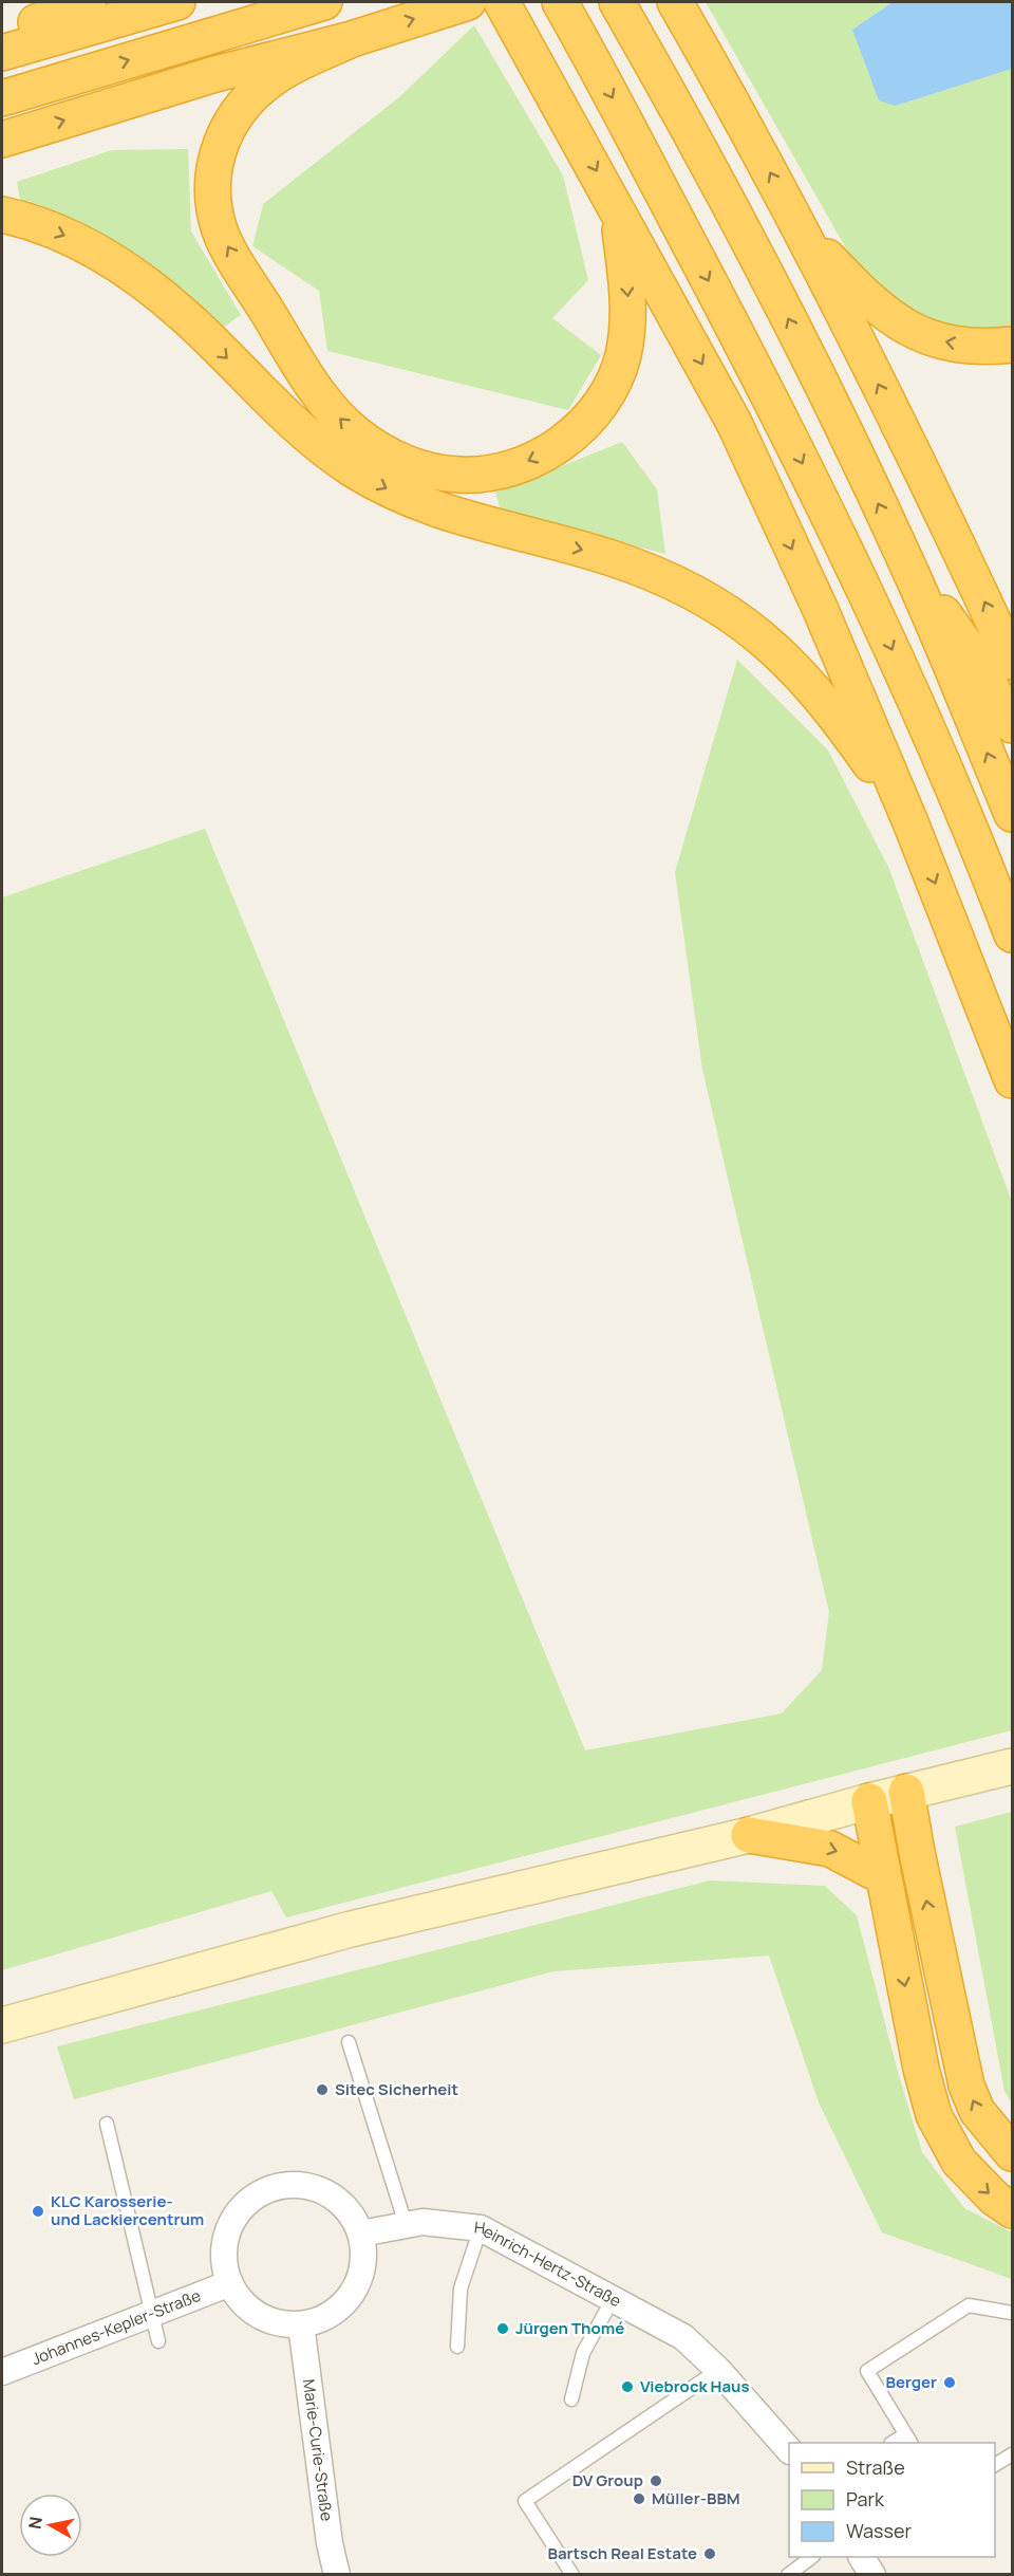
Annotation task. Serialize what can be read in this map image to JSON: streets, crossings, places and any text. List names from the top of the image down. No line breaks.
{"streets":{"street":["Heinrich-Hertz-Straße","Johannes-Kepler-Straße","Marie-Curie-Straße"]},"crossings":[["Heinrich-Hertz-Straße","Johannes-Kepler-Straße"],["Heinrich-Hertz-Straße","Marie-Curie-Straße"],["Johannes-Kepler-Straße","Marie-Curie-Straße"]],"places":["Sitec Sicherheit","KLC Karosserie- und Lackiercentrum","Jürgen Thomé","Berger","Viebrock Haus","DV Group","Müller-BBM","Bartsch Real Estate"],"legend":["Straße","Park","Wasser"],"north":"left"}
